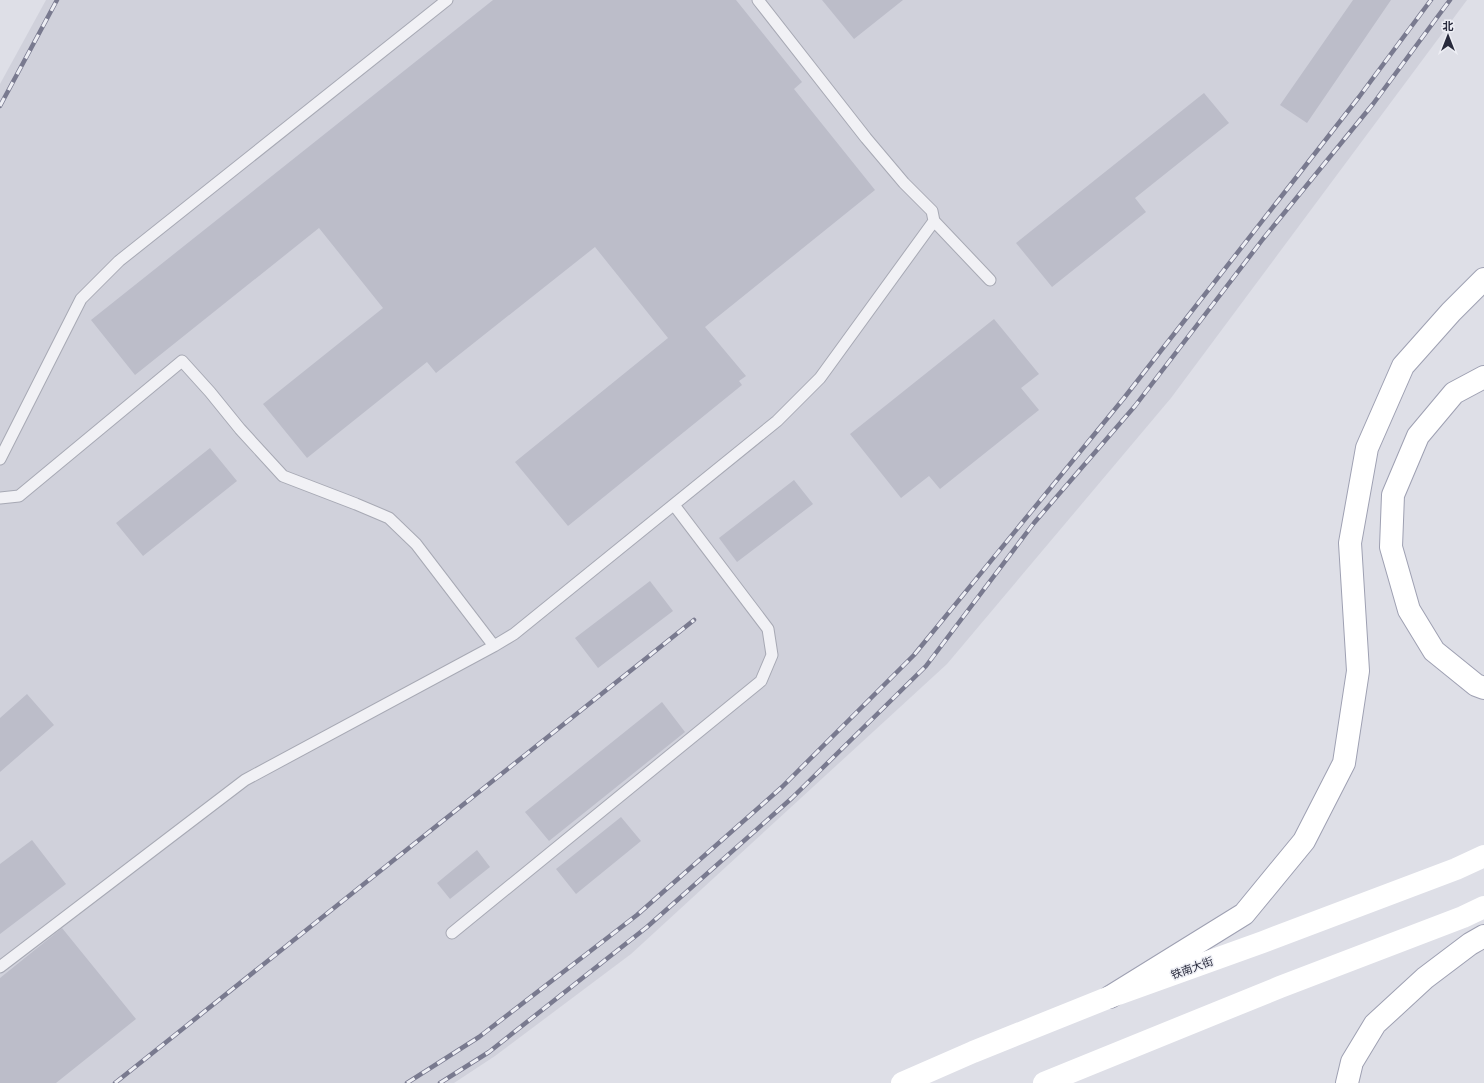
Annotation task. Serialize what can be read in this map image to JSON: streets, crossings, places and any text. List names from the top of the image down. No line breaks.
{"streets":{"main road":["铁南大街"]},"north":"top"}
